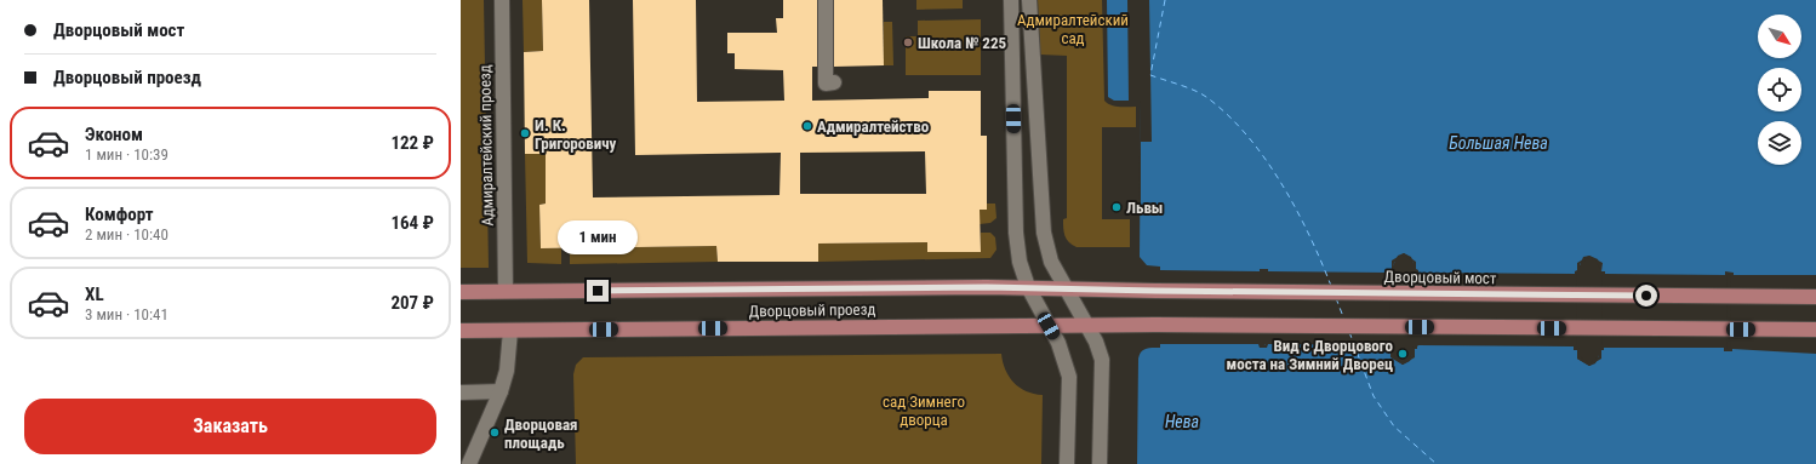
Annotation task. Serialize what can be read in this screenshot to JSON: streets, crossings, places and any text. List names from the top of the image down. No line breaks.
{"streets":{"main road":["Адмиралтейский проезд","Дворцовый мост","Дворцовый проезд"]},"crossings":[["Адмиралтейский проезд","Дворцовый проезд"],["Дворцовый мост","Дворцовый проезд"]],"water":["Большая Нева","Нева"],"parks":["Адмиралтейский сад","сад Зимнего дворца"],"places":["Школа № 225","Адмиралтейство","И. К. Григоровичу","Львы","Вид с Дворцового моста на Зимний Дворец","Дворцовая площадь"],"north":"bottom right","page":{"banner":["Дворцовый мост","Дворцовый проезд"],"list":[{"name":"Эконом","note":"1 мин · 10:39","value":"122 ₽"},{"name":"Комфорт","note":"2 мин · 10:40","value":"164 ₽"},{"name":"XL","note":"3 мин · 10:41","value":"207 ₽"}],"bubble":"1 мин","buttons":"Заказать"}}
